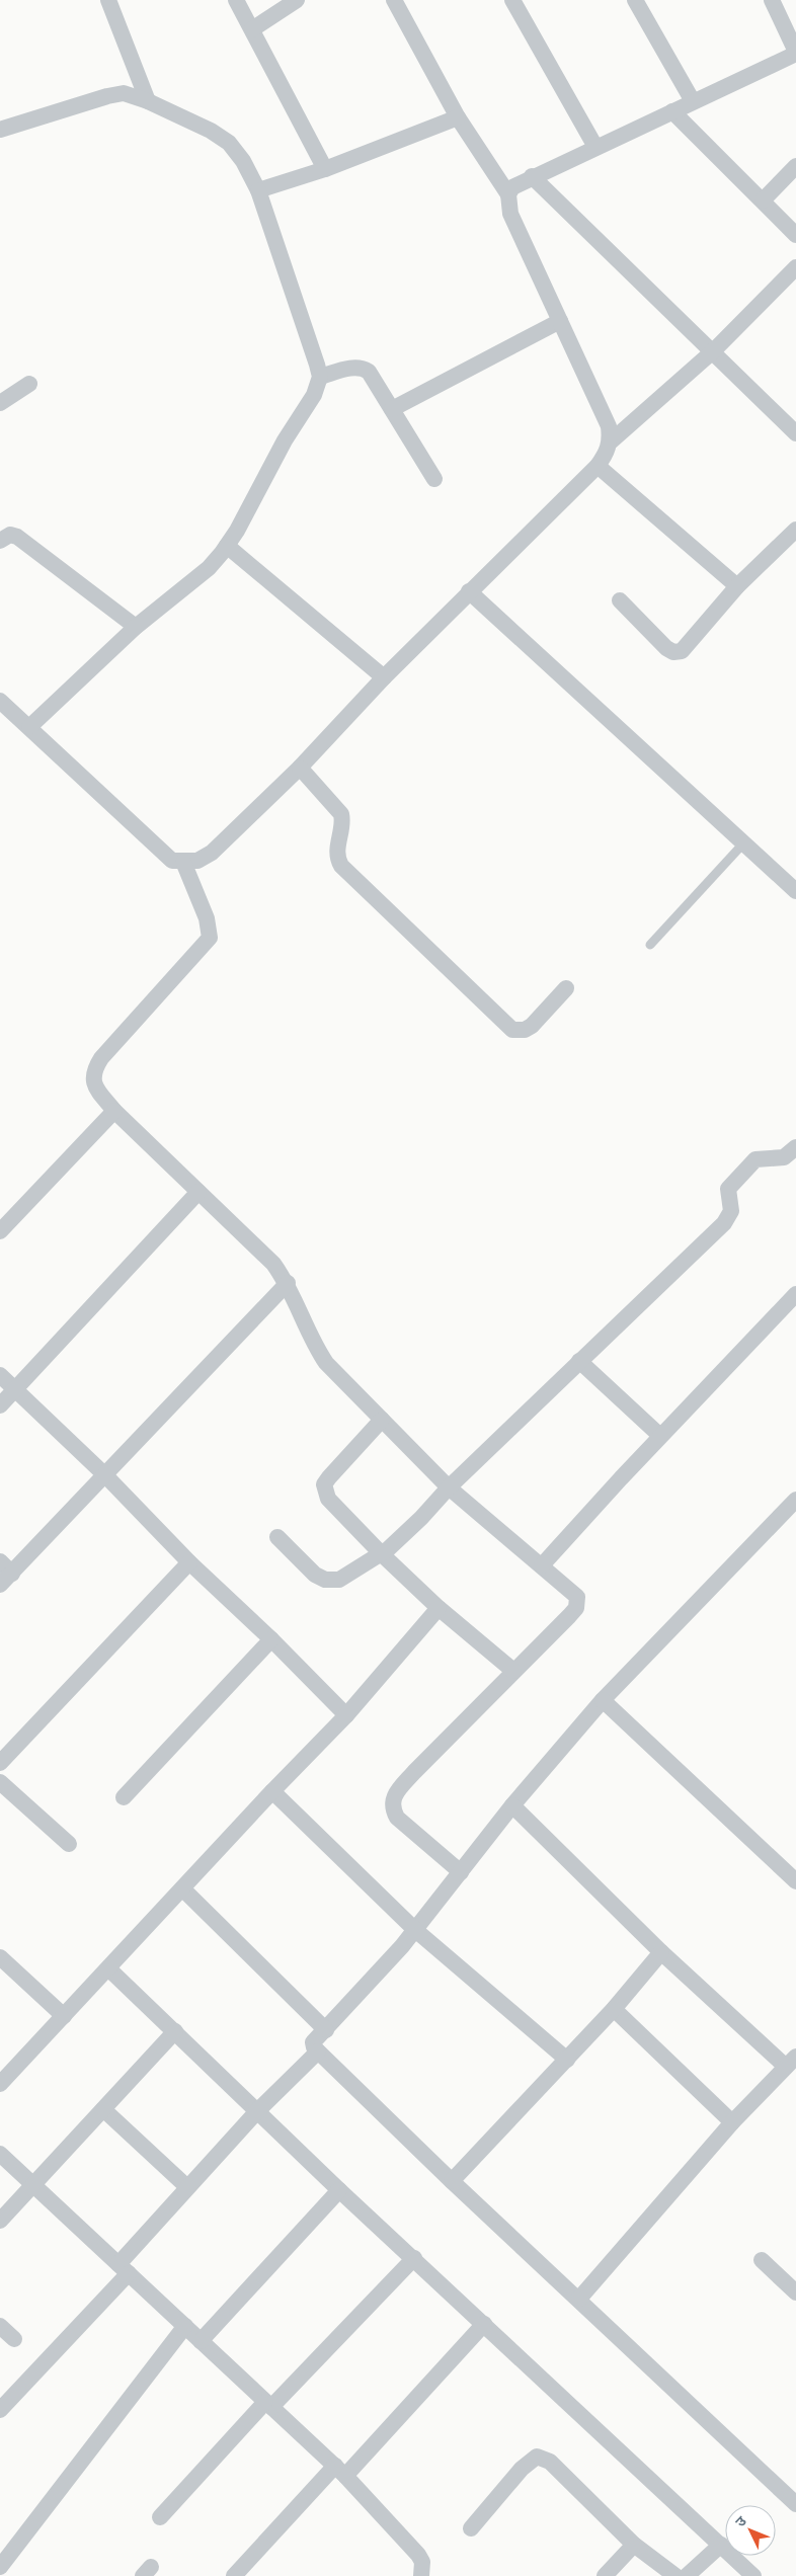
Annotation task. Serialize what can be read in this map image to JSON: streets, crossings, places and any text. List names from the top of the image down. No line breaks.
{"north":"top left"}
